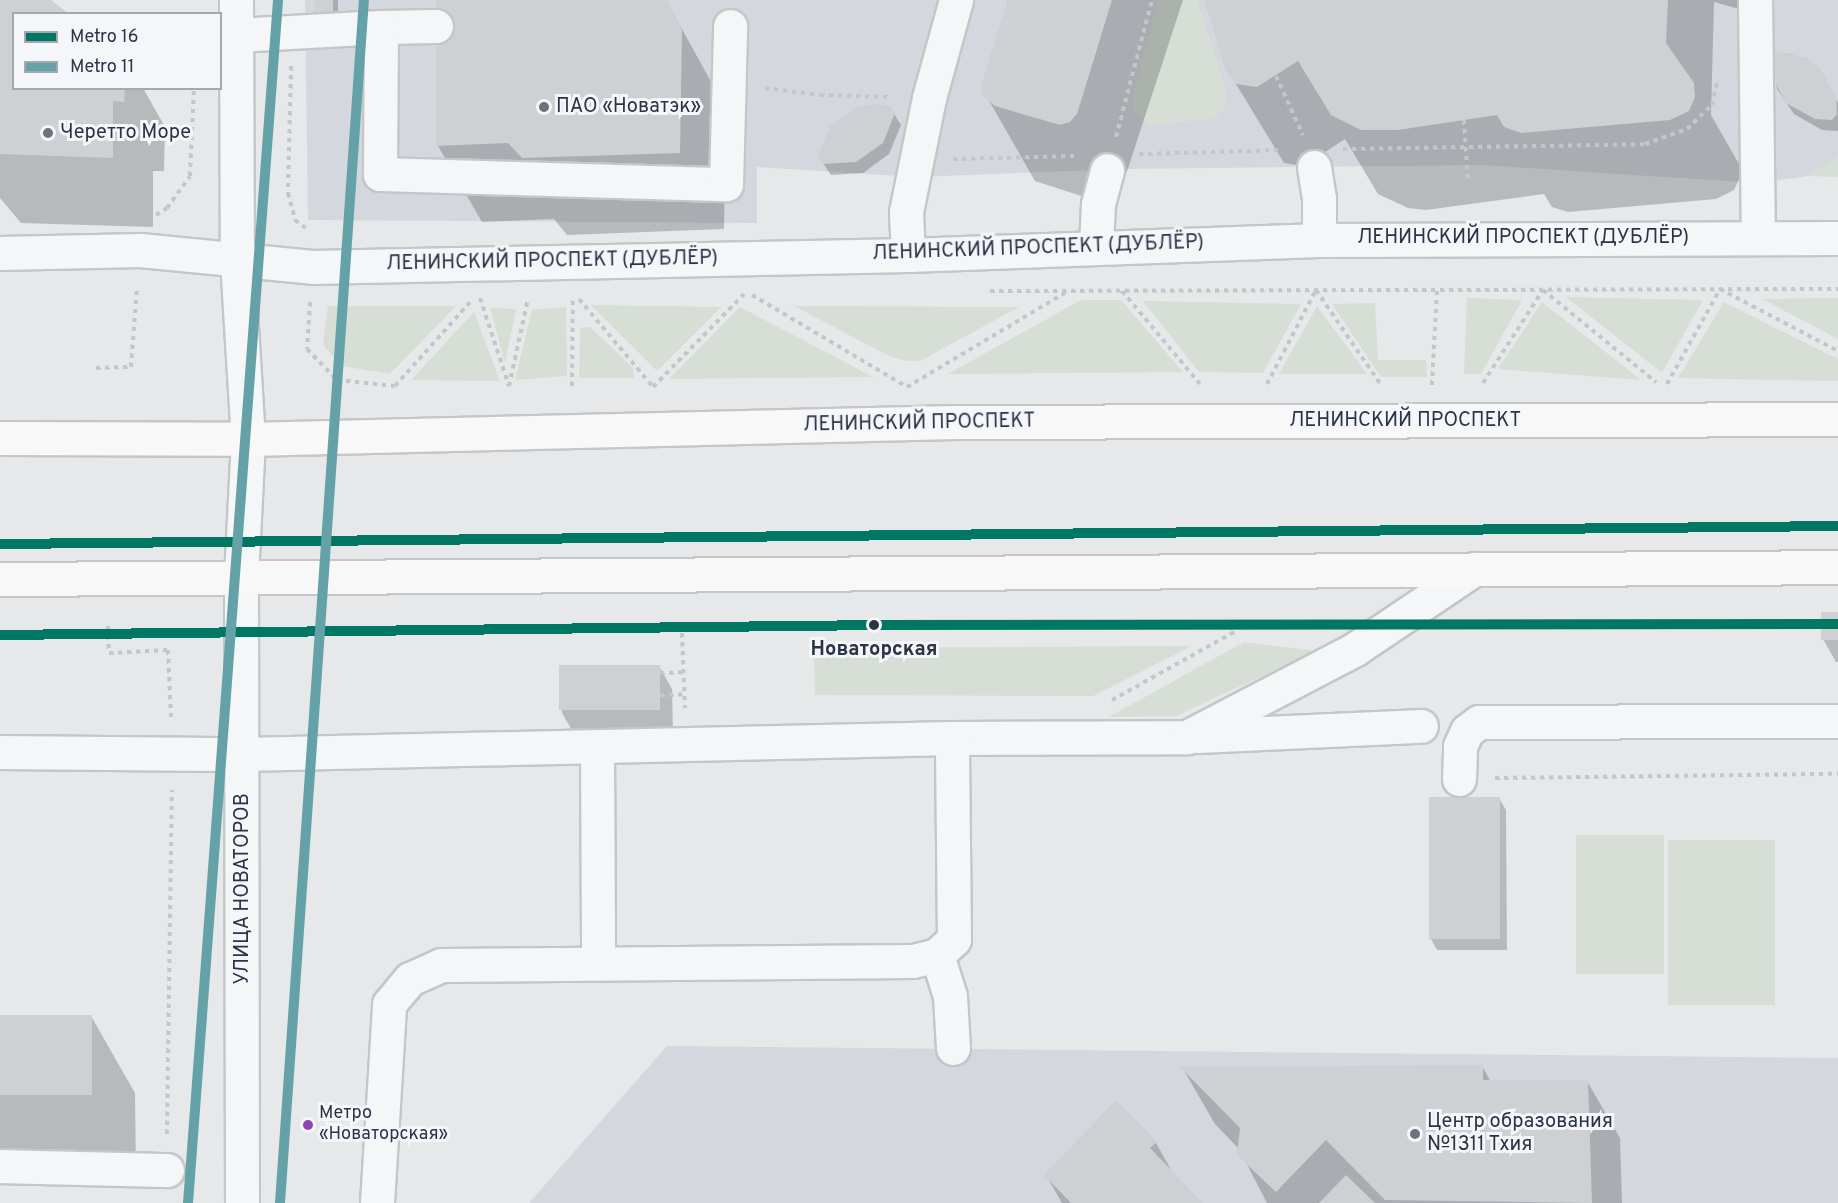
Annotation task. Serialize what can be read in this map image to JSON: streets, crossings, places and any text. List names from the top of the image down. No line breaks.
{"streets":{"main road":["ЛЕНИНСКИЙ ПРОСПЕКТ"],"street":["ЛЕНИНСКИЙ ПРОСПЕКТ (ДУБЛЁР)","УЛИЦА НОВАТОРОВ"]},"crossings":[["ЛЕНИНСКИЙ ПРОСПЕКТ (ДУБЛЁР)","УЛИЦА НОВАТОРОВ"],["ЛЕНИНСКИЙ ПРОСПЕКТ","УЛИЦА НОВАТОРОВ"]],"places":["ПАО «Новатэк»","Черетто Море","Новаторская","Метро «Новаторская»","Центр образования №1311 Тхия"],"lines":["metro line 11","metro line 16"],"legend":["Metro 16","Metro 11"]}
